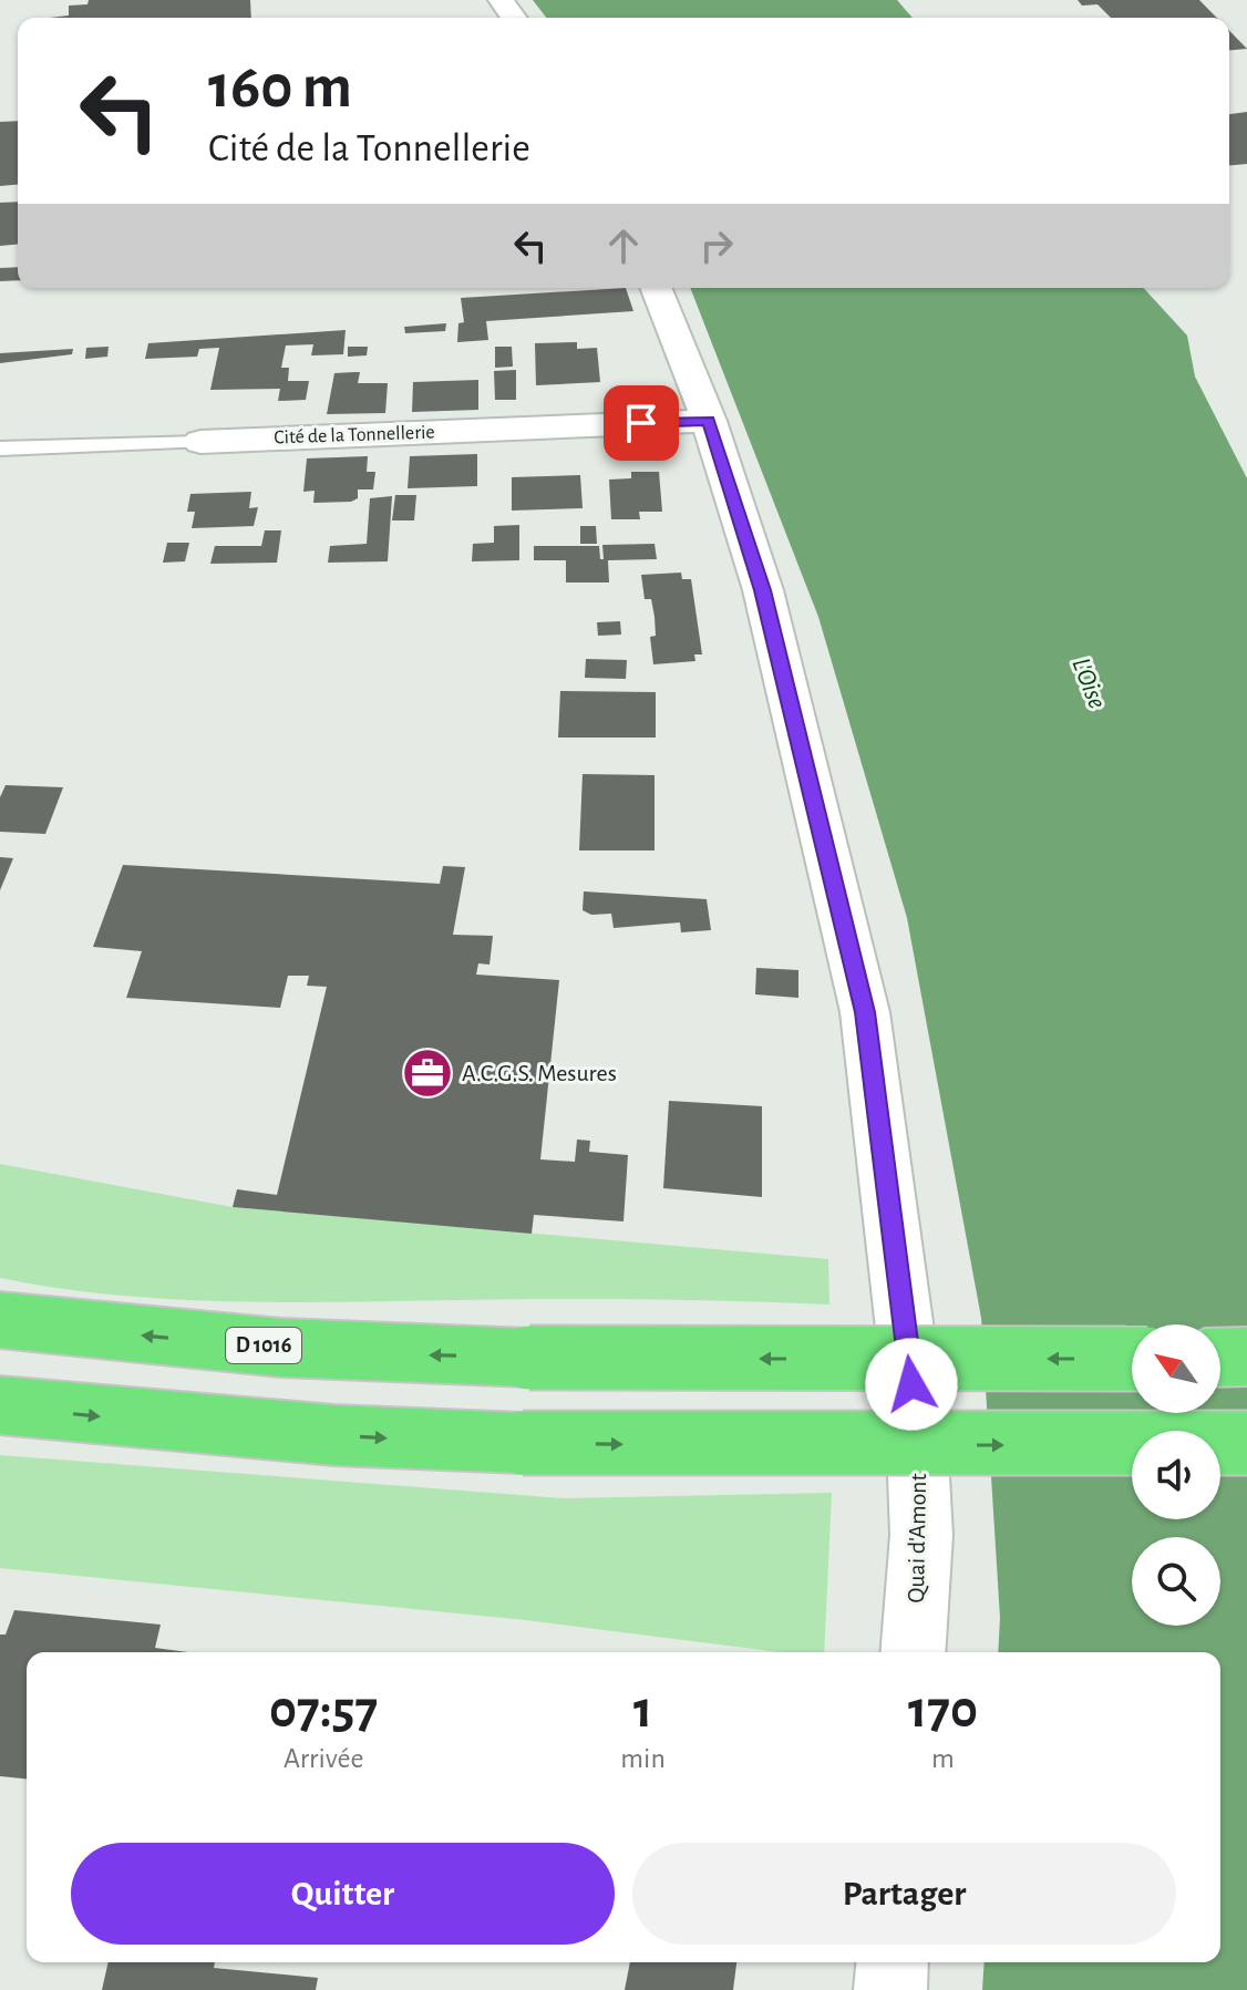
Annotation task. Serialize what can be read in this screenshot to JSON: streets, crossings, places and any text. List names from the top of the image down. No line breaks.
{"streets":{"highway":["D 1016"],"street":["Cité de la Tonnellerie","Quai d'Amont"]},"crossings":[["Cité de la Tonnellerie","Quai d'Amont"]],"water":["L'Oise"],"places":{"office":["A.C.G.S. Mesures"]},"north":"top left","page":{"turn":["160 m","Cité de la Tonnellerie"],"eta":["07:57","Arrivée","1","min","170","m"],"buttons":["Quitter","Partager"]}}
